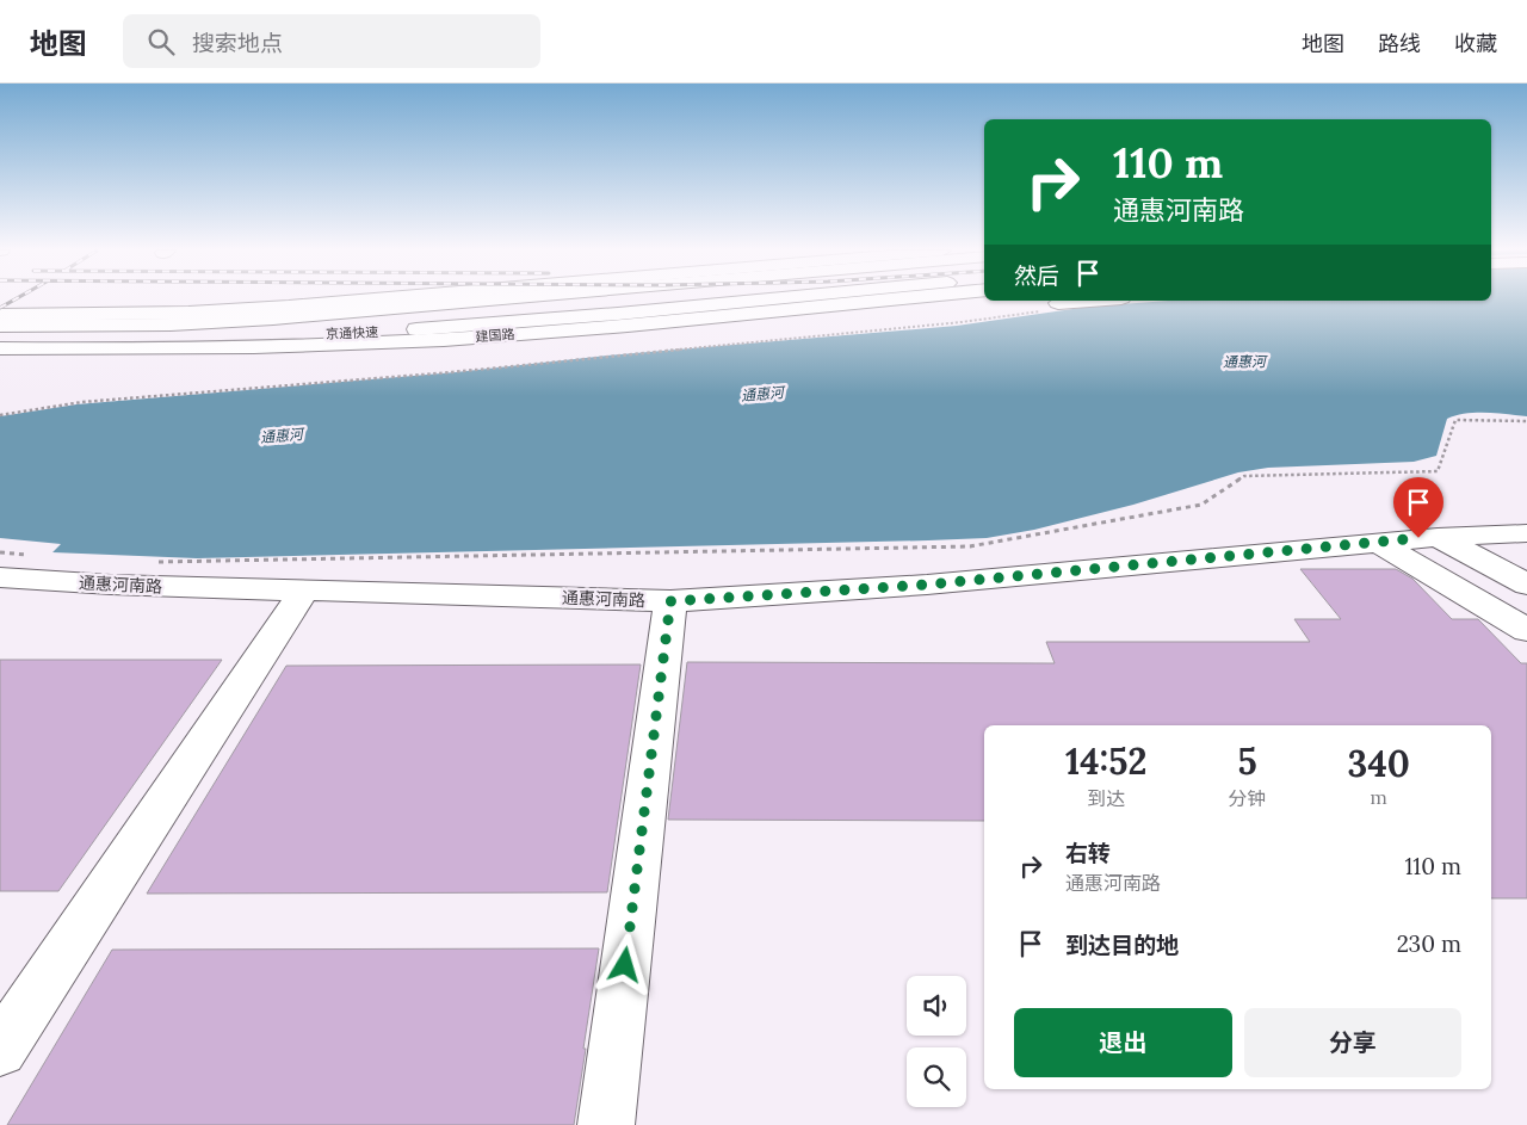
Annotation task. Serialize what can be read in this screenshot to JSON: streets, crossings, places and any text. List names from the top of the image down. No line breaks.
{"streets":{"main road":["京通快速","建国路","通惠河南路"]},"water":["通惠河"],"page":{"header":"地图","search":"搜索地点","nav":["地图","路线","收藏"],"turn":["110 m","通惠河南路"],"then":"然后","eta":["14:52","到达","5","分钟","340","m"],"list":[{"name":"右转","note":"通惠河南路","value":"110 m"},{"name":"到达目的地","value":"230 m"}],"buttons":["退出","分享"]}}
